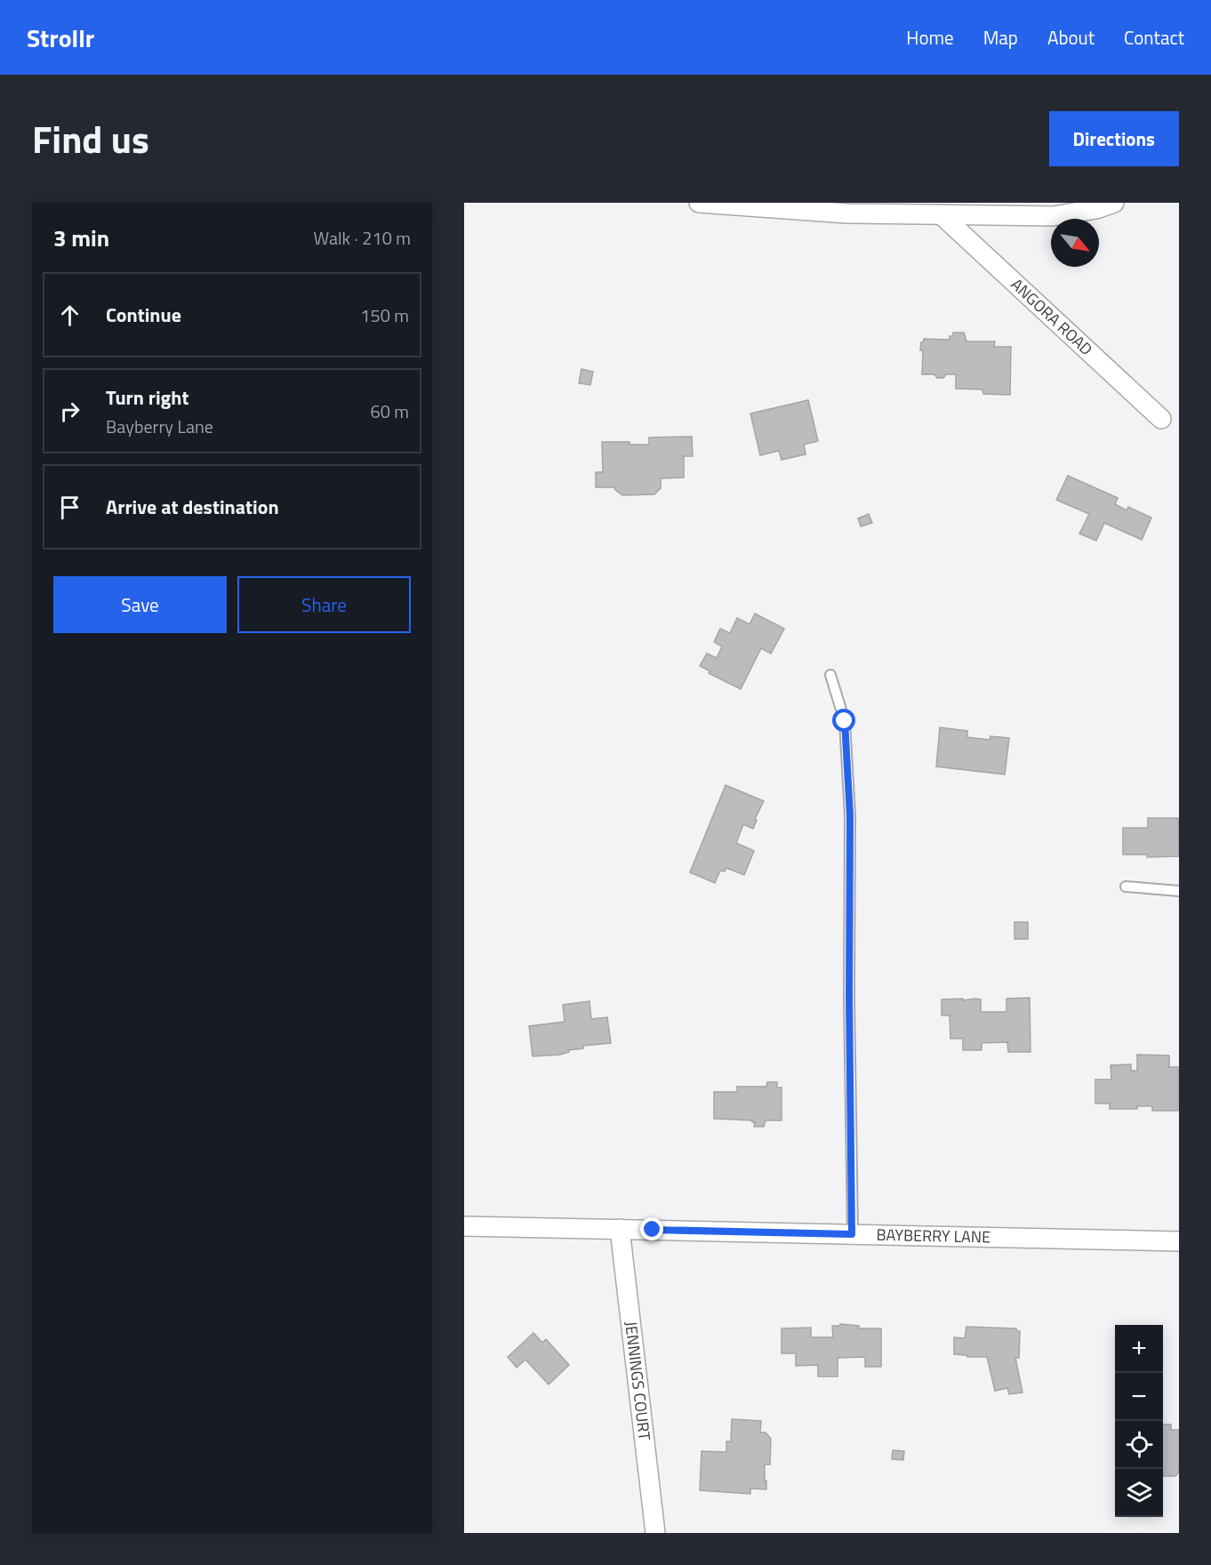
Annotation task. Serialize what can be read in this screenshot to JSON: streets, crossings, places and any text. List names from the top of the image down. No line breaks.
{"streets":{"street":["ANGORA ROAD","BAYBERRY LANE","JENNINGS COURT"]},"crossings":[["BAYBERRY LANE","JENNINGS COURT"]],"north":"bottom right","page":{"header":"Strollr","nav":["Home","Map","About","Contact"],"title":"Find us","buttons":["Directions",["Save","Share"]],"heading":["3 min","Walk · 210 m"],"list":[["Continue","150 m"],["Turn right","Bayberry Lane","60 m"],"Arrive at destination"],"map_buttons":["+","−"]}}
